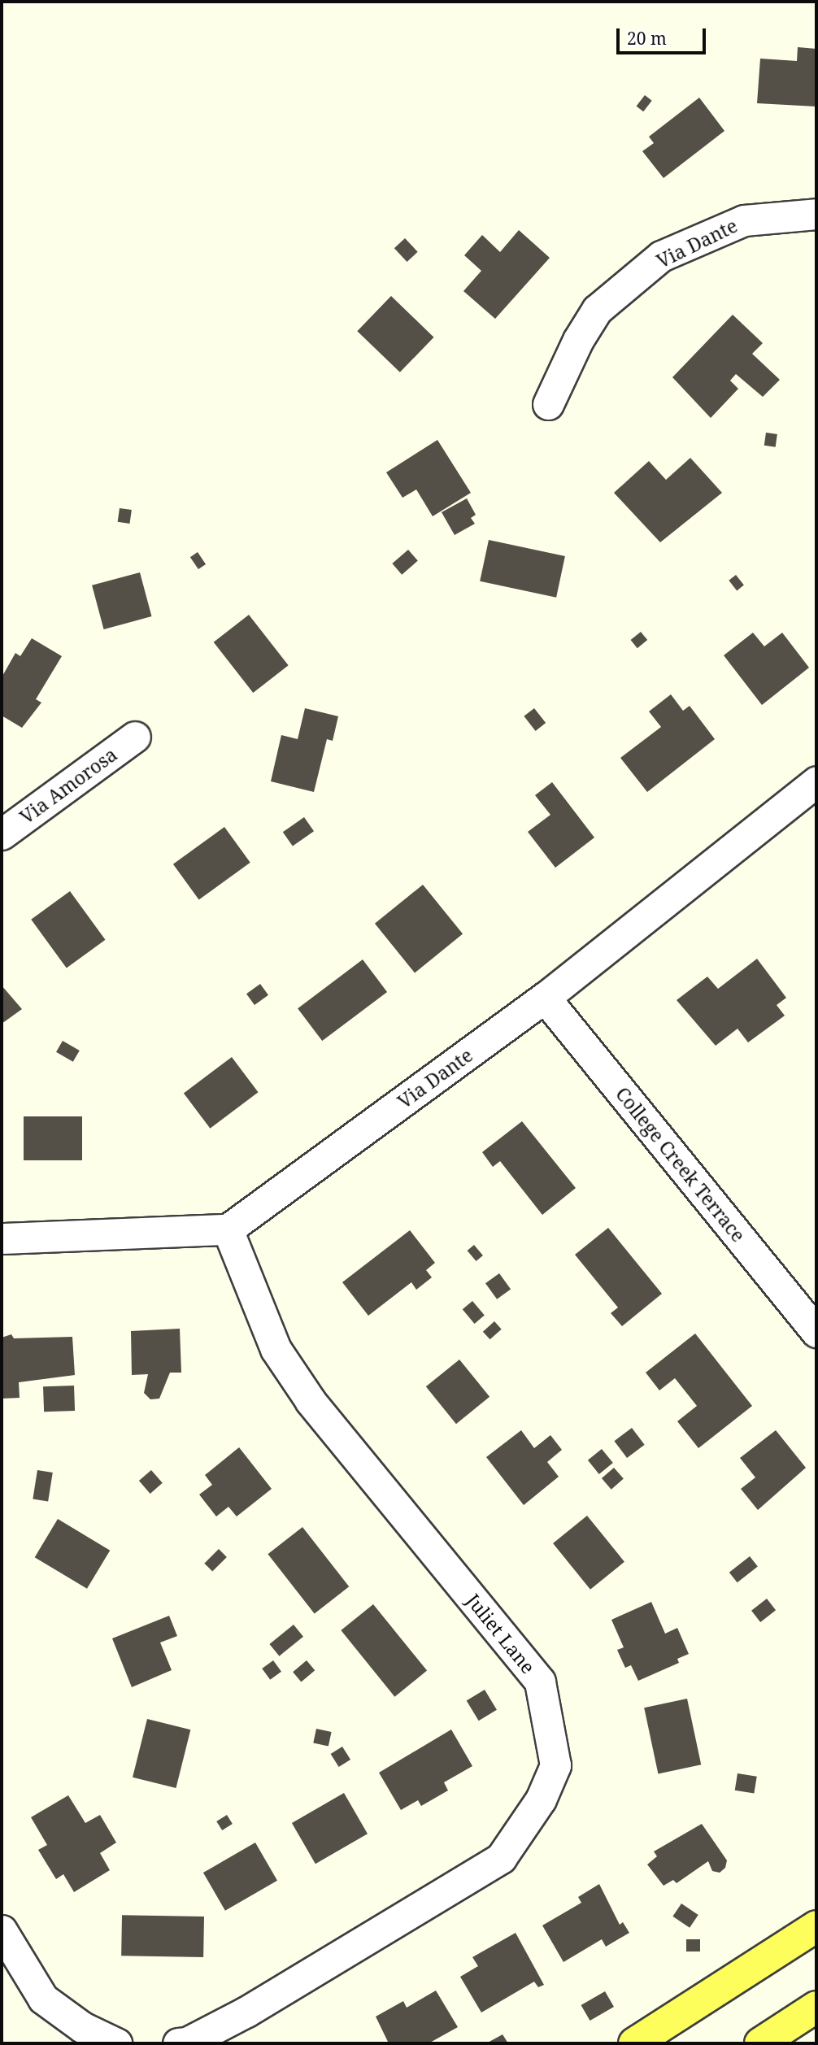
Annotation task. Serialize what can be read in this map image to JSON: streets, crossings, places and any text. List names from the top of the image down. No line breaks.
{"streets":{"street":["Via Dante","Via Amorosa","College Creek Terrace","Juliet Lane"]},"crossings":[["Via Dante","College Creek Terrace"],["Via Dante","Juliet Lane"]],"scale_bar":"20 m"}
